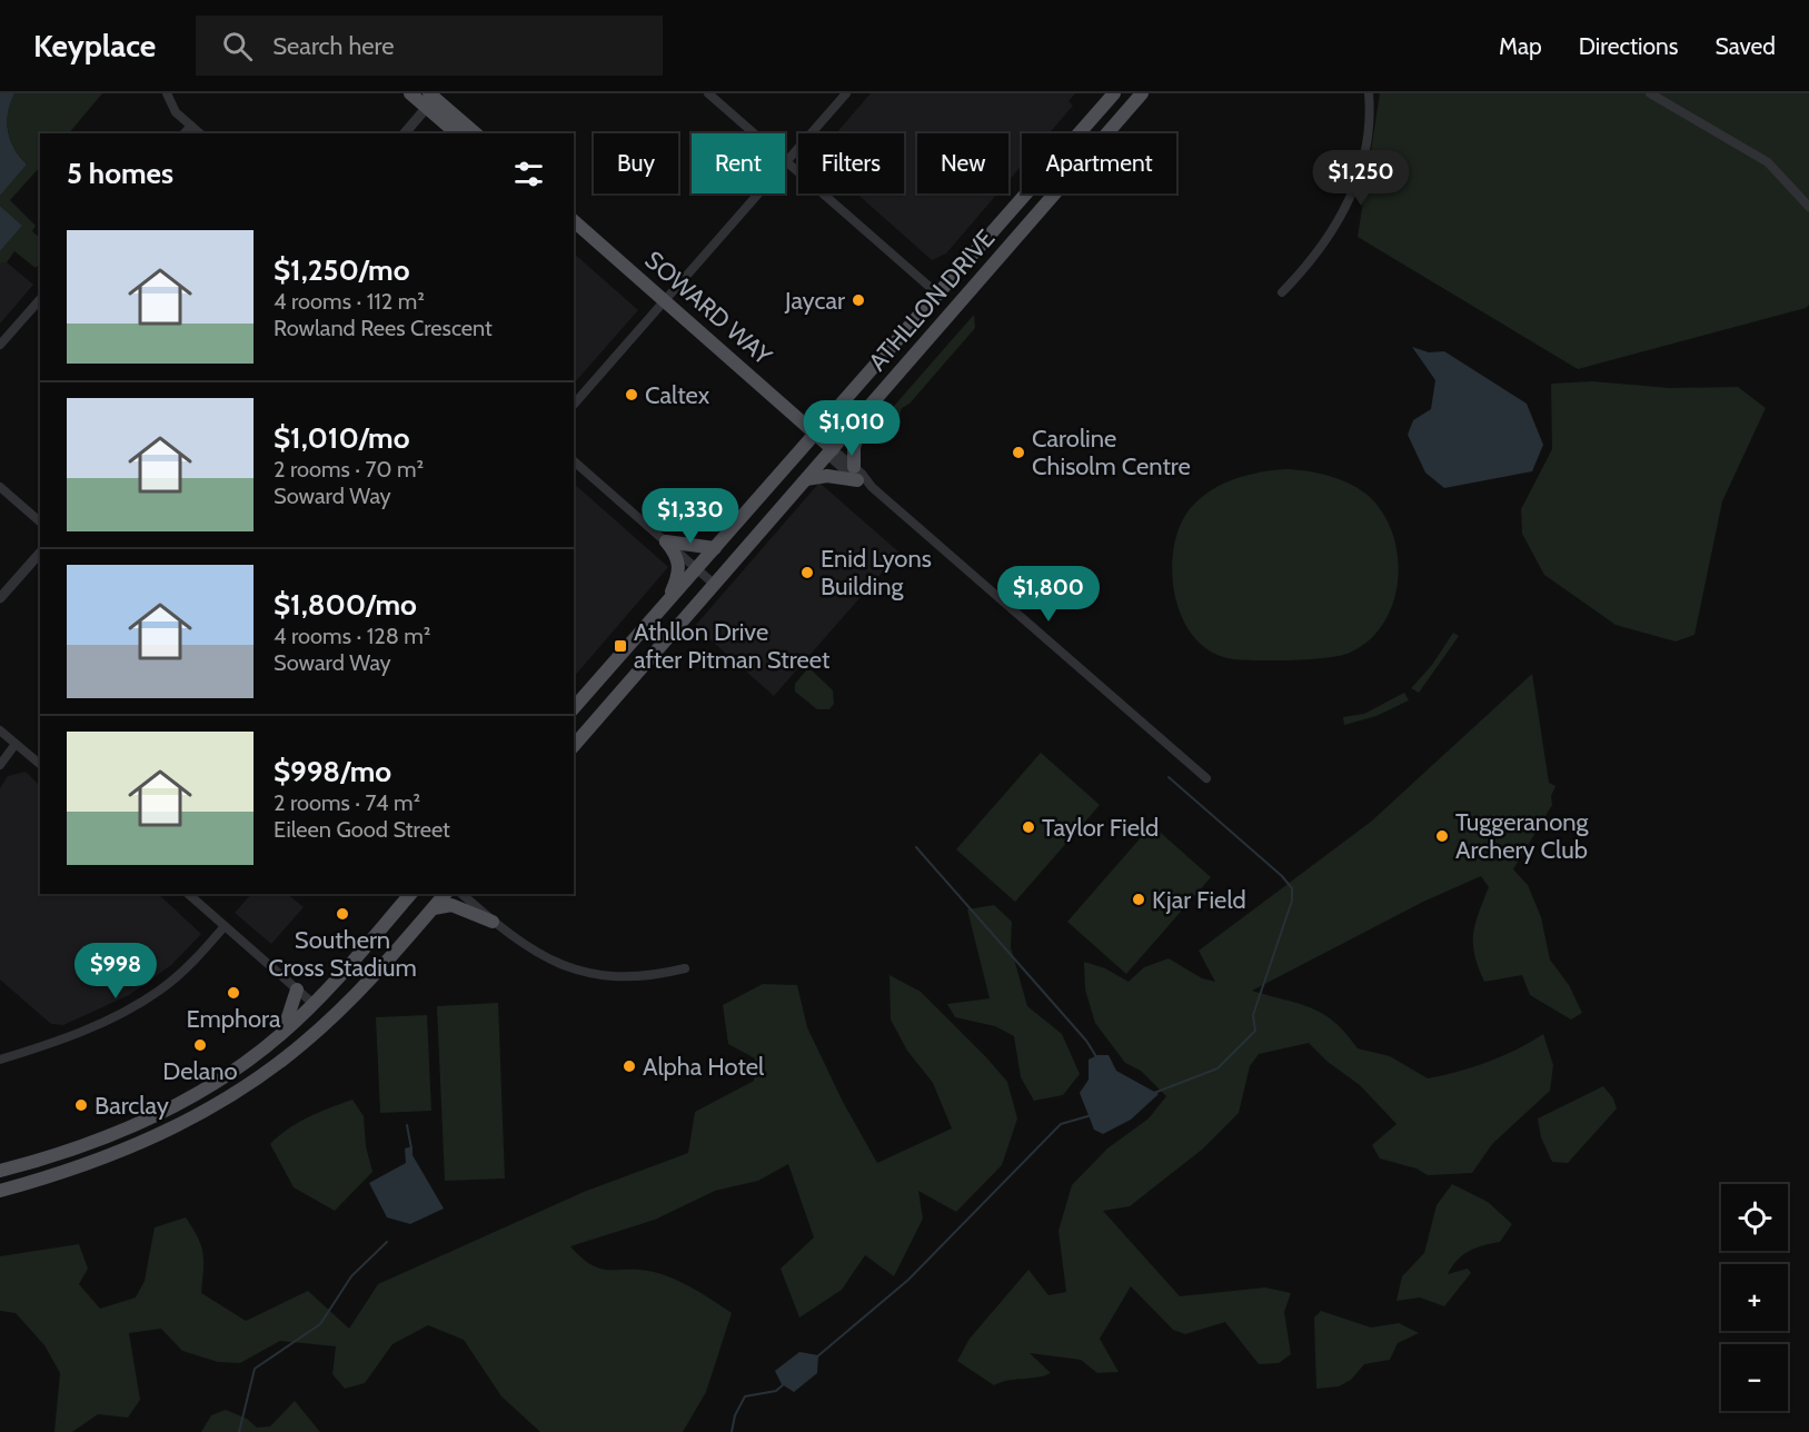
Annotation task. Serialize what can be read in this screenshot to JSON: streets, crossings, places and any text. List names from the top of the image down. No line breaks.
{"streets":{"main road":["ATHLLON DRIVE","SOWARD WAY"]},"crossings":[["ATHLLON DRIVE","SOWARD WAY"]],"places":{"other":["Jaycar","Caltex","Caroline Chisolm Centre","Enid Lyons Building","Taylor Field","Tuggeranong Archery Club","Kjar Field","Southern Cross Stadium","Emphora","Delano","Alpha Hotel","Barclay"],"transit":["Athllon Drive after Pitman Street"]},"page":{"header":"Keyplace","search":"Search here","nav":["Map","Directions","Saved"],"chip":["Buy","Rent","Filters","New","Apartment"],"heading":"5 homes","price":["$1,250","$1,010","$1,330","$1,800","$998"],"list":[{"name":"$1,250/mo","note":"4 rooms · 112 m² · Rowland Rees Crescent"},{"name":"$1,010/mo","note":"2 rooms · 70 m² · Soward Way"},{"name":"$1,800/mo","note":"4 rooms · 128 m² · Soward Way"},{"name":"$998/mo","note":"2 rooms · 74 m² · Eileen Good Street"}],"map_buttons":["+","−"]}}
